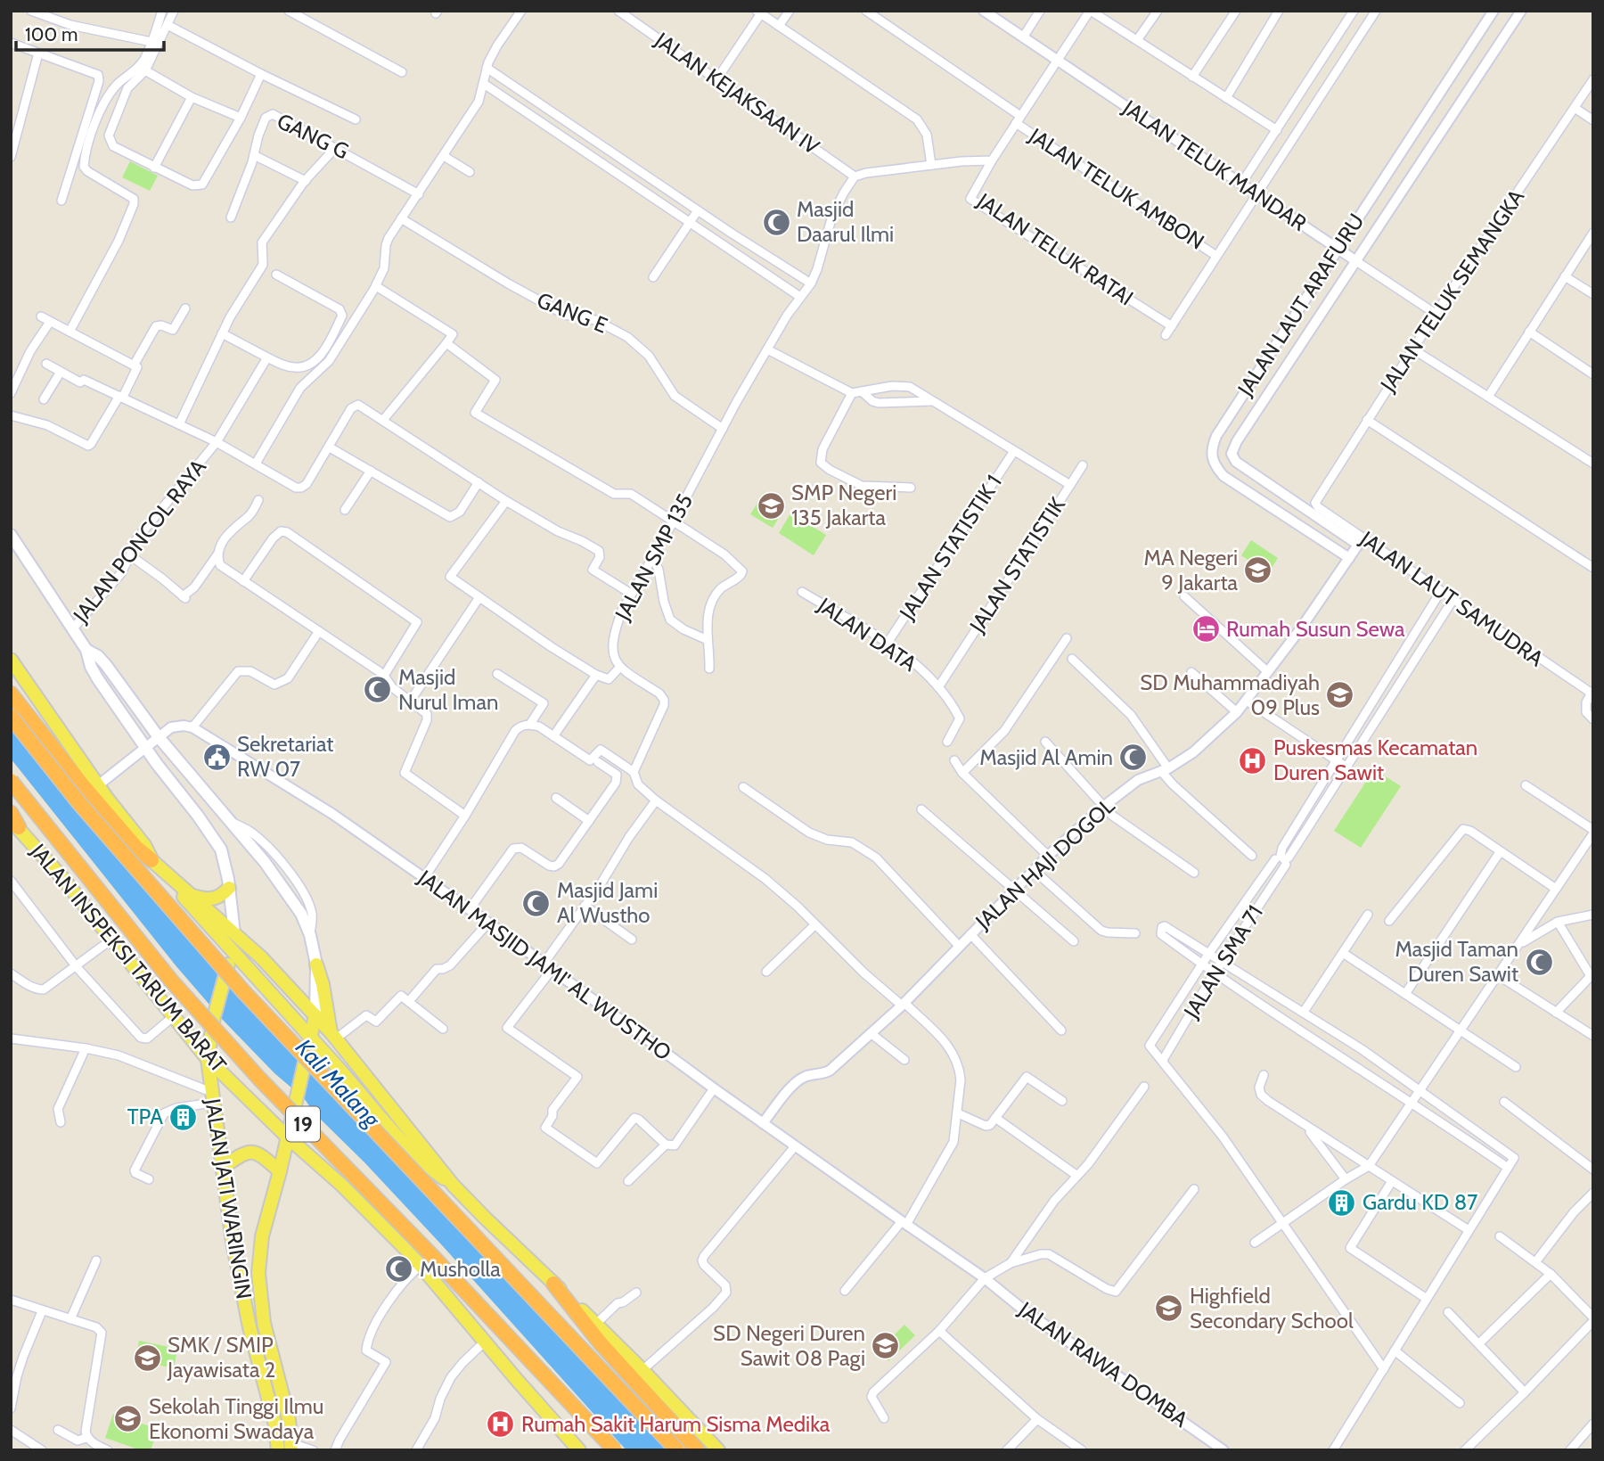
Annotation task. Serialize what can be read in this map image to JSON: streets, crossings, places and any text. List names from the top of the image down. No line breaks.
{"streets":{"highway":["19"],"main road":["JALAN INSPEKSI TARUM BARAT","JALAN JATI WARINGIN"],"street":["JALAN KEJAKSAAN IV","GANG G","JALAN TELUK MANDAR","JALAN TELUK AMBON","JALAN TELUK RATAI","JALAN TELUK SEMANGKA","JALAN LAUT ARAFURU","GANG E","JALAN PONCOL RAYA","JALAN STATISTIK 1","JALAN SMP 135","JALAN STATISTIK","JALAN LAUT SAMUDRA","JALAN DATA","JALAN HAJI DOGOL","JALAN SMA 71","JALAN MASJID JAMI' AL WUSTHO","JALAN RAWA DOMBA"]},"crossings":[["JALAN KEJAKSAAN IV","JALAN SMP 135"],["JALAN TELUK MANDAR","JALAN TELUK SEMANGKA"],["JALAN TELUK MANDAR","JALAN LAUT ARAFURU"],["JALAN TELUK SEMANGKA","JALAN LAUT SAMUDRA"],["JALAN LAUT ARAFURU","JALAN LAUT SAMUDRA"],["JALAN LAUT ARAFURU","JALAN HAJI DOGOL"],["GANG E","JALAN SMP 135"],["JALAN STATISTIK 1","JALAN STATISTIK"],["JALAN STATISTIK 1","JALAN DATA"],["JALAN STATISTIK","JALAN DATA"],["JALAN LAUT SAMUDRA","JALAN HAJI DOGOL"],["JALAN HAJI DOGOL","JALAN MASJID JAMI' AL WUSTHO"],["JALAN INSPEKSI TARUM BARAT","JALAN JATI WARINGIN"],["JALAN MASJID JAMI' AL WUSTHO","JALAN RAWA DOMBA"]],"water":["Kali Malang"],"places":{"mosque":["Masjid Daarul Ilmi","Masjid Nurul Iman","Masjid Al Amin","Masjid Jami Al Wustho","Masjid Taman Duren Sawit","Musholla"],"school or university":["SMP Negeri 135 Jakarta","MA Negeri 9 Jakarta","SD Muhammadiyah 09 Plus","Highfield Secondary School","SD Negeri Duren Sawit 08 Pagi","SMK / SMIP Jayawisata 2","Sekolah Tinggi Ilmu Ekonomi Swadaya"],"hotel":["Rumah Susun Sewa"],"public building":["Sekretariat RW 07"],"hospital":["Puskesmas Kecamatan Duren Sawit","Rumah Sakit Harum Sisma Medika"],"building":["TPA","Gardu KD 87"]},"scale_bar":"100 m"}
